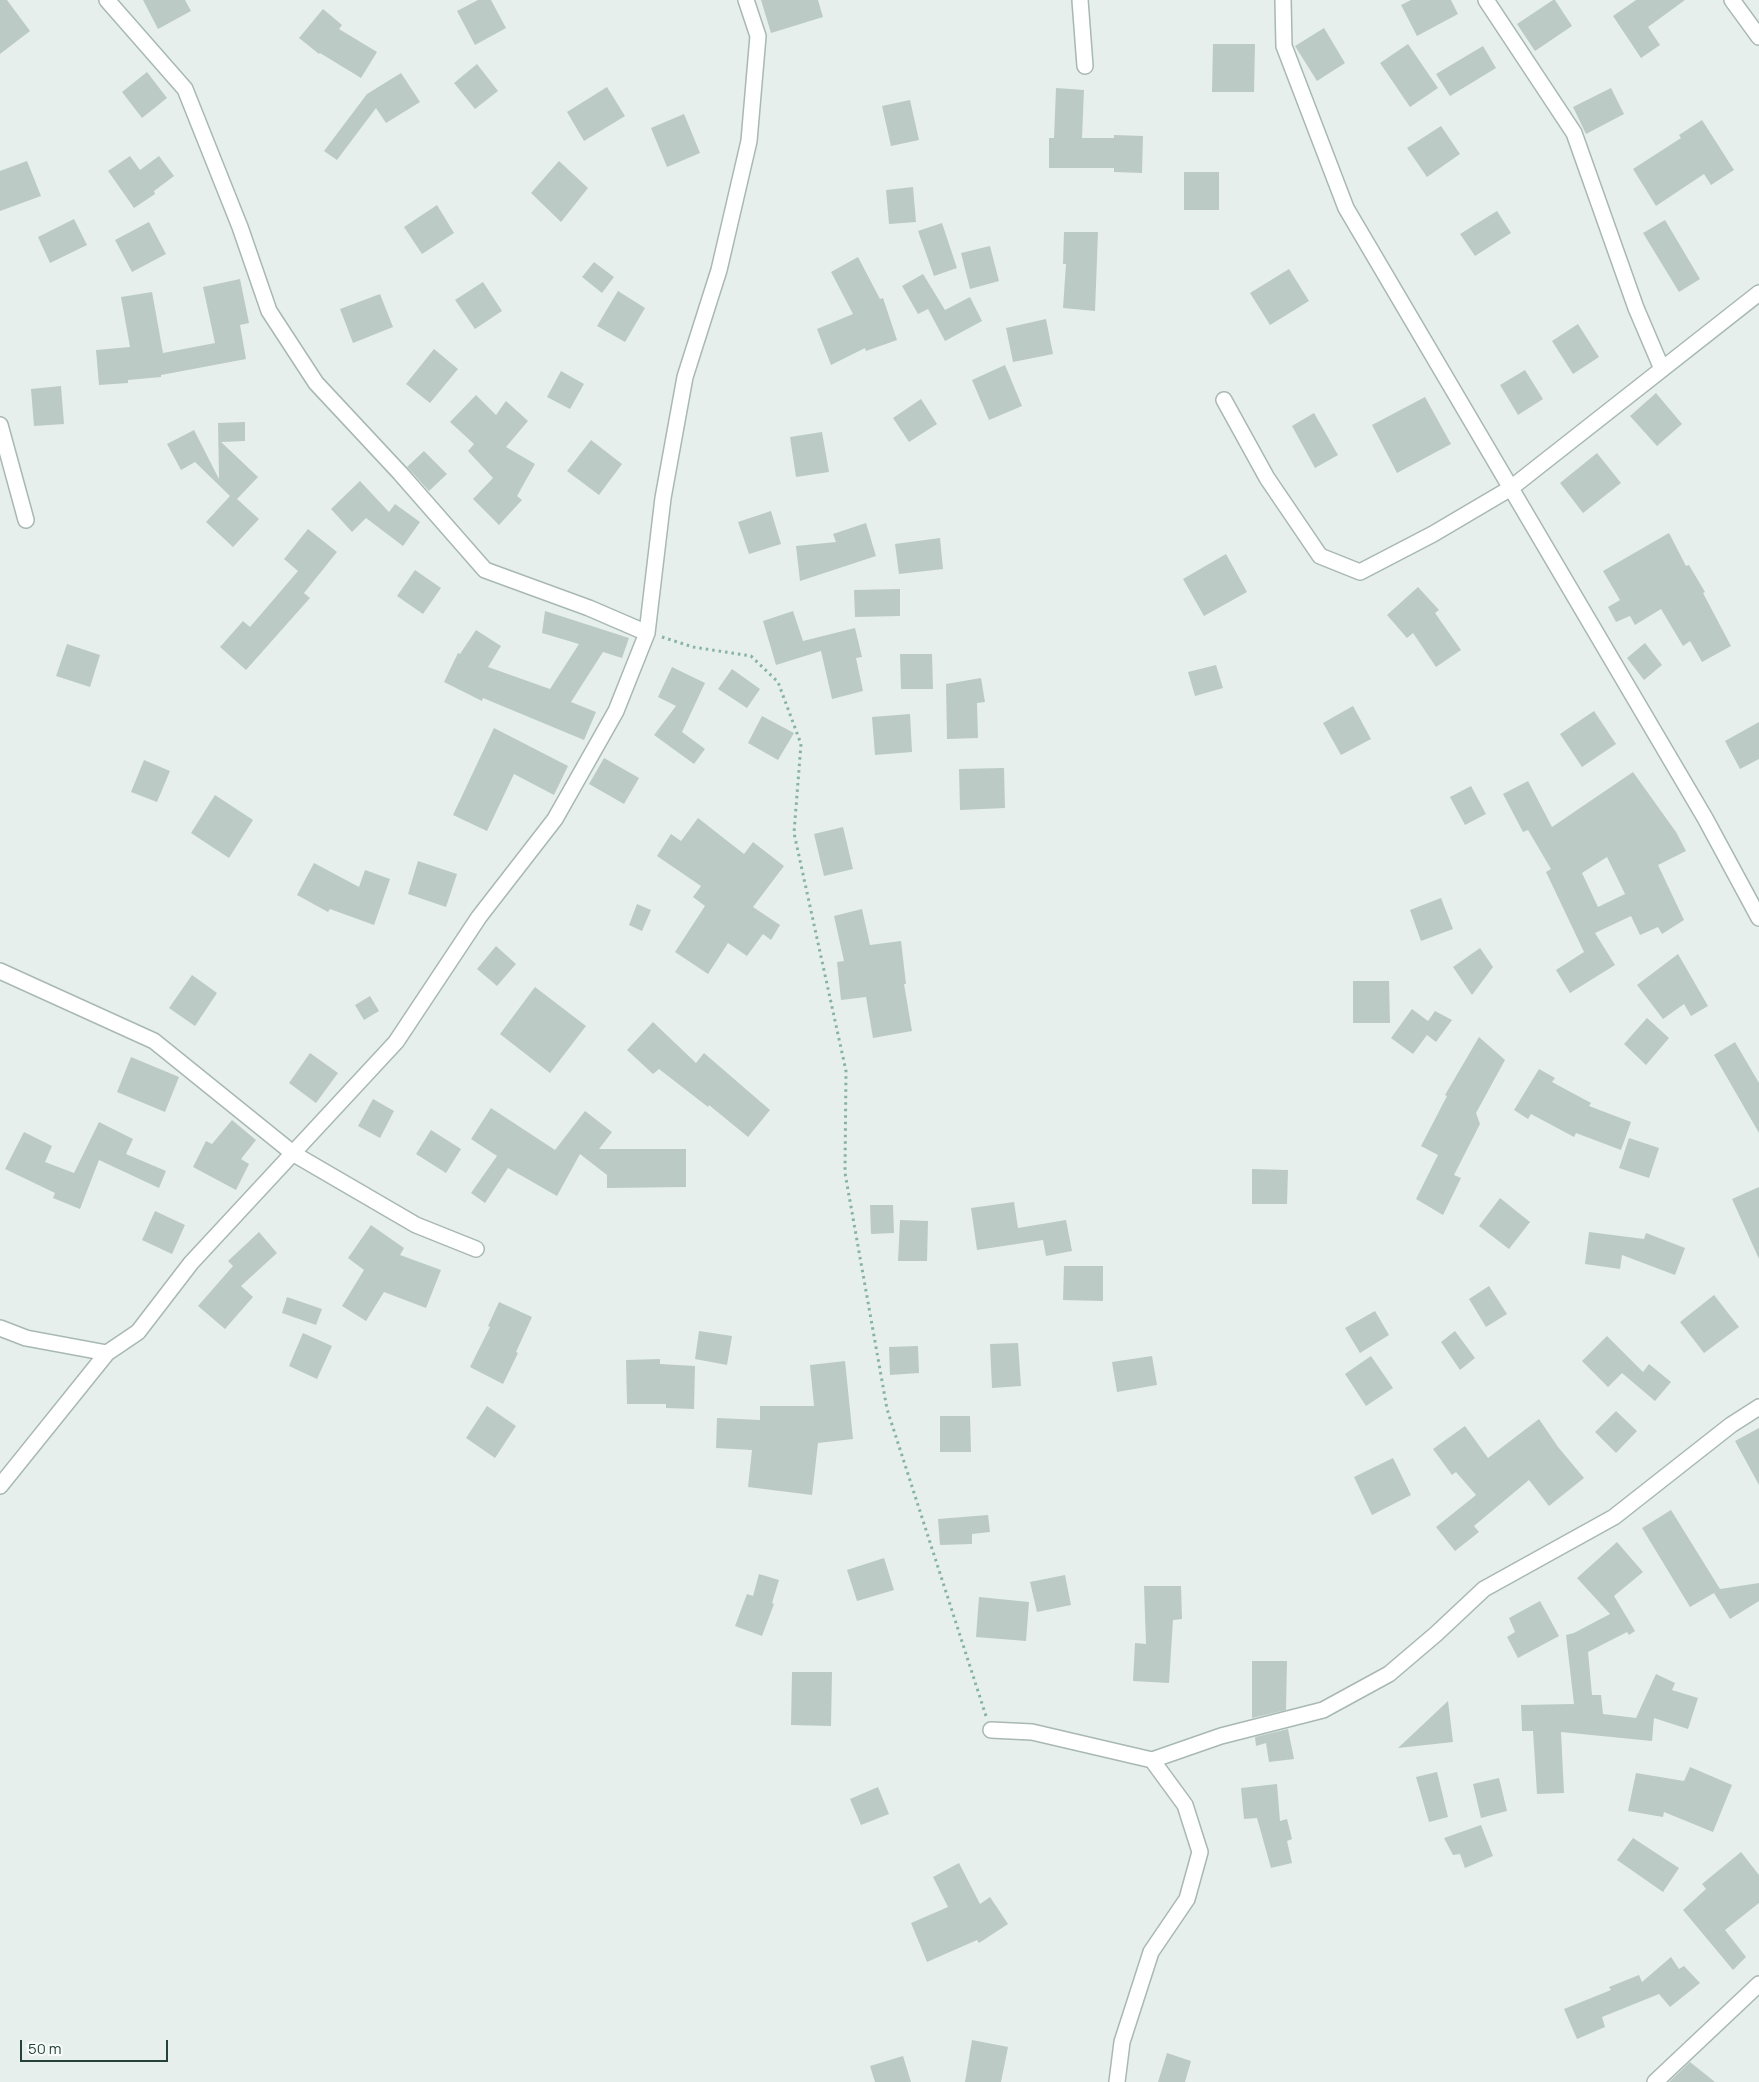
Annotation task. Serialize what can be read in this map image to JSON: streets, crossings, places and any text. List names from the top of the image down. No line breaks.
{"scale_bar":"50 m"}
